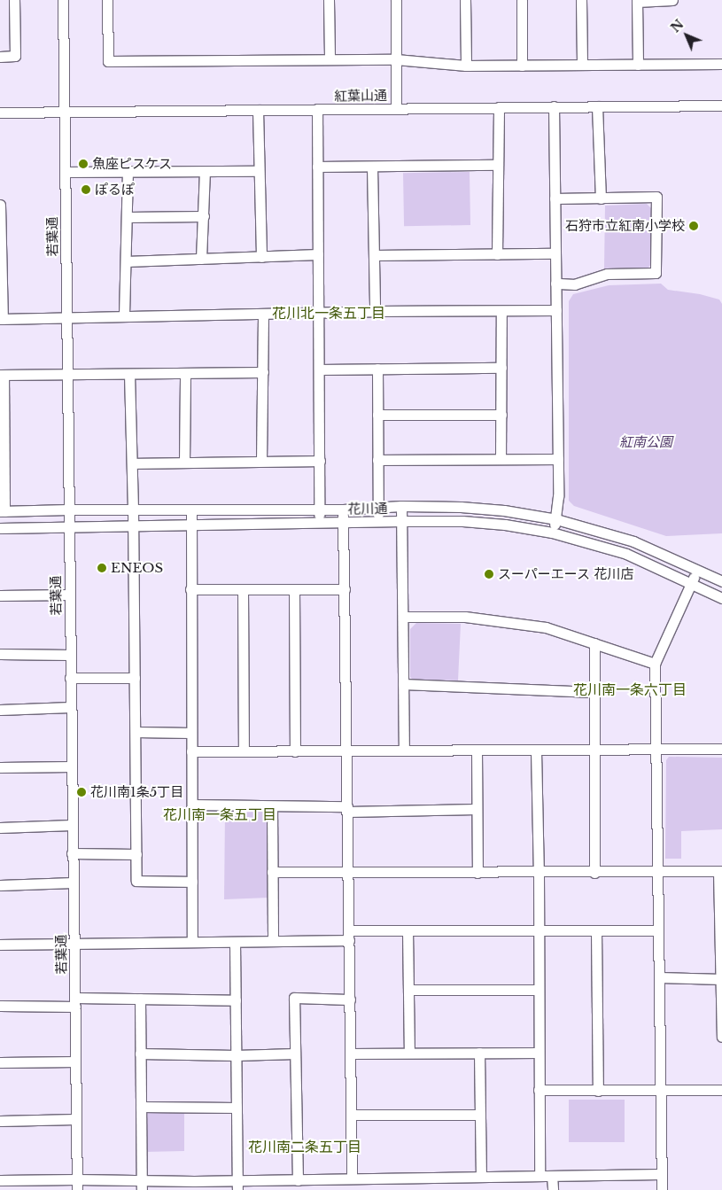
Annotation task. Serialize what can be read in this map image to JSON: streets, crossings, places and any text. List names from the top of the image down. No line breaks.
{"streets":{"street":["紅葉山通","若葉通","花川通"]},"crossings":[["紅葉山通","若葉通"],["若葉通","花川通"]],"districts":["花川北一条五丁目","花川南一条六丁目","花川南一条五丁目","花川南二条五丁目"],"parks":["紅南公園"],"places":["魚座ピスケス","ぽるぽ","石狩市立紅南小学校","ENEOS","スーパーエース 花川店","花川南1条5丁目"],"north":"top left"}
